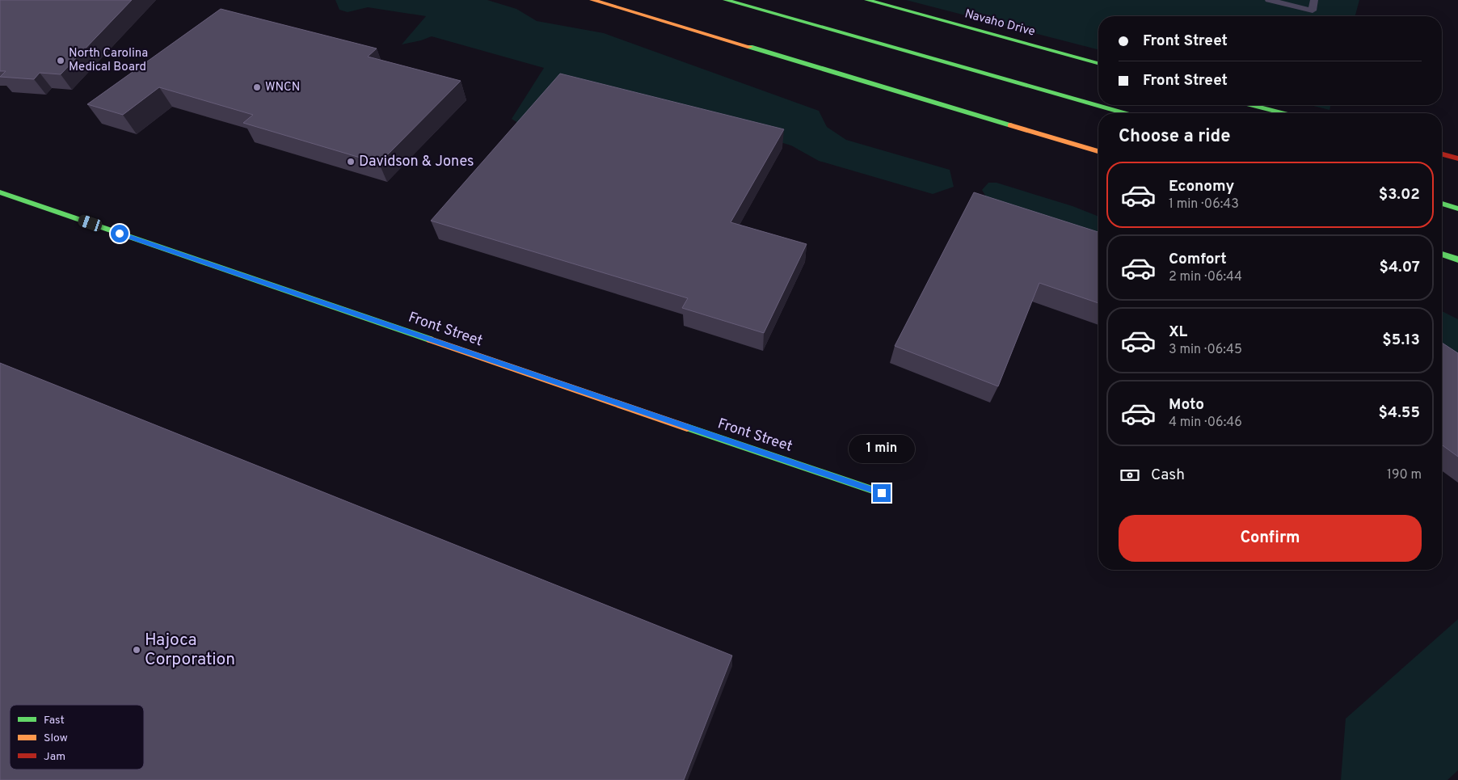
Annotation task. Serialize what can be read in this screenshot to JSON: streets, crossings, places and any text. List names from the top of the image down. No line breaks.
{"streets":{"main road":["Navaho Drive","Front Street"]},"places":["North Carolina Medical Board","WNCN","Davidson & Jones","Hajoca Corporation"],"legend":["Fast","Slow","Jam"],"page":{"banner":["Front Street","Front Street"],"heading":"Choose a ride","list":[{"name":"Economy","note":"1 min · 06:43","value":"$3.02"},{"name":"Comfort","note":"2 min · 06:44","value":"$4.07"},{"name":"XL","note":"3 min · 06:45","value":"$5.13"},{"name":"Moto","note":"4 min · 06:46","value":"$4.55"}],"bubble":"1 min","pay":["Cash","190 m"],"buttons":"Confirm"}}
